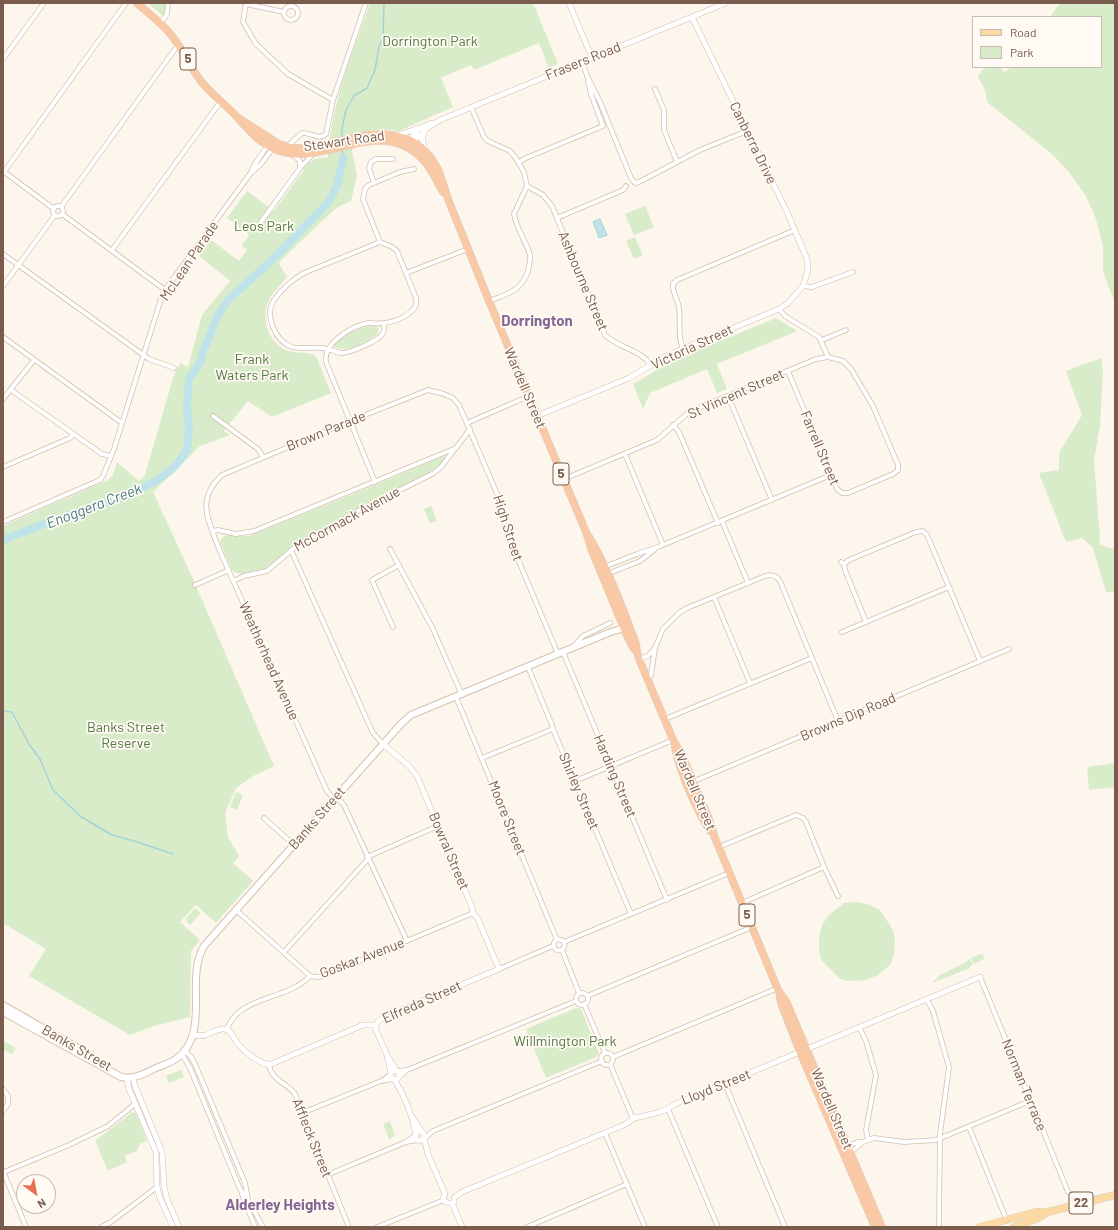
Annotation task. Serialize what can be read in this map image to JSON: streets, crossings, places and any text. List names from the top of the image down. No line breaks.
{"streets":{"highway":["5","Stewart Road","Wardell Street"],"main road":["Banks Street","22"],"street":["Frasers Road","Canberra Drive","McLean Parade","Ashbourne Street","Victoria Street","St Vincent Street","Brown Parade","Farrell Street","McCormack Avenue","High Street","Weatherhead Avenue","Browns Dip Road","Harding Street","Shirley Street","Moore Street","Bowral Street","Goskar Avenue","Elfreda Street","Norman Terrace","Lloyd Street","Affleck Street"]},"crossings":[["Frasers Road","Stewart Road"],["Frasers Road","Canberra Drive"],["Frasers Road","Wardell Street"],["Stewart Road","McLean Parade"],["Stewart Road","Wardell Street"],["Canberra Drive","Victoria Street"],["Ashbourne Street","Victoria Street"],["Victoria Street","Wardell Street"],["Wardell Street","St Vincent Street"],["Wardell Street","Browns Dip Road"],["Wardell Street","Banks Street"],["Wardell Street","Lloyd Street"],["St Vincent Street","Farrell Street"],["Brown Parade","High Street"],["Brown Parade","Weatherhead Avenue"],["McCormack Avenue","High Street"],["McCormack Avenue","Weatherhead Avenue"],["High Street","Harding Street"],["High Street","Banks Street"],["Weatherhead Avenue","Banks Street"],["Weatherhead Avenue","Goskar Avenue"],["Harding Street","Banks Street"],["Shirley Street","Banks Street"],["Banks Street","Moore Street"],["Banks Street","Bowral Street"],["Moore Street","Elfreda Street"],["Bowral Street","Goskar Avenue"],["Bowral Street","Elfreda Street"],["Goskar Avenue","Affleck Street"],["Elfreda Street","Affleck Street"],["Norman Terrace","Lloyd Street"]],"districts":["Dorrington","Alderley Heights"],"water":["Enoggera Creek"],"parks":["Dorrington Park","Leos Park","Frank Waters Park","Banks Street Reserve","Willmington Park"],"legend":["Road","Park"],"north":"bottom right"}
